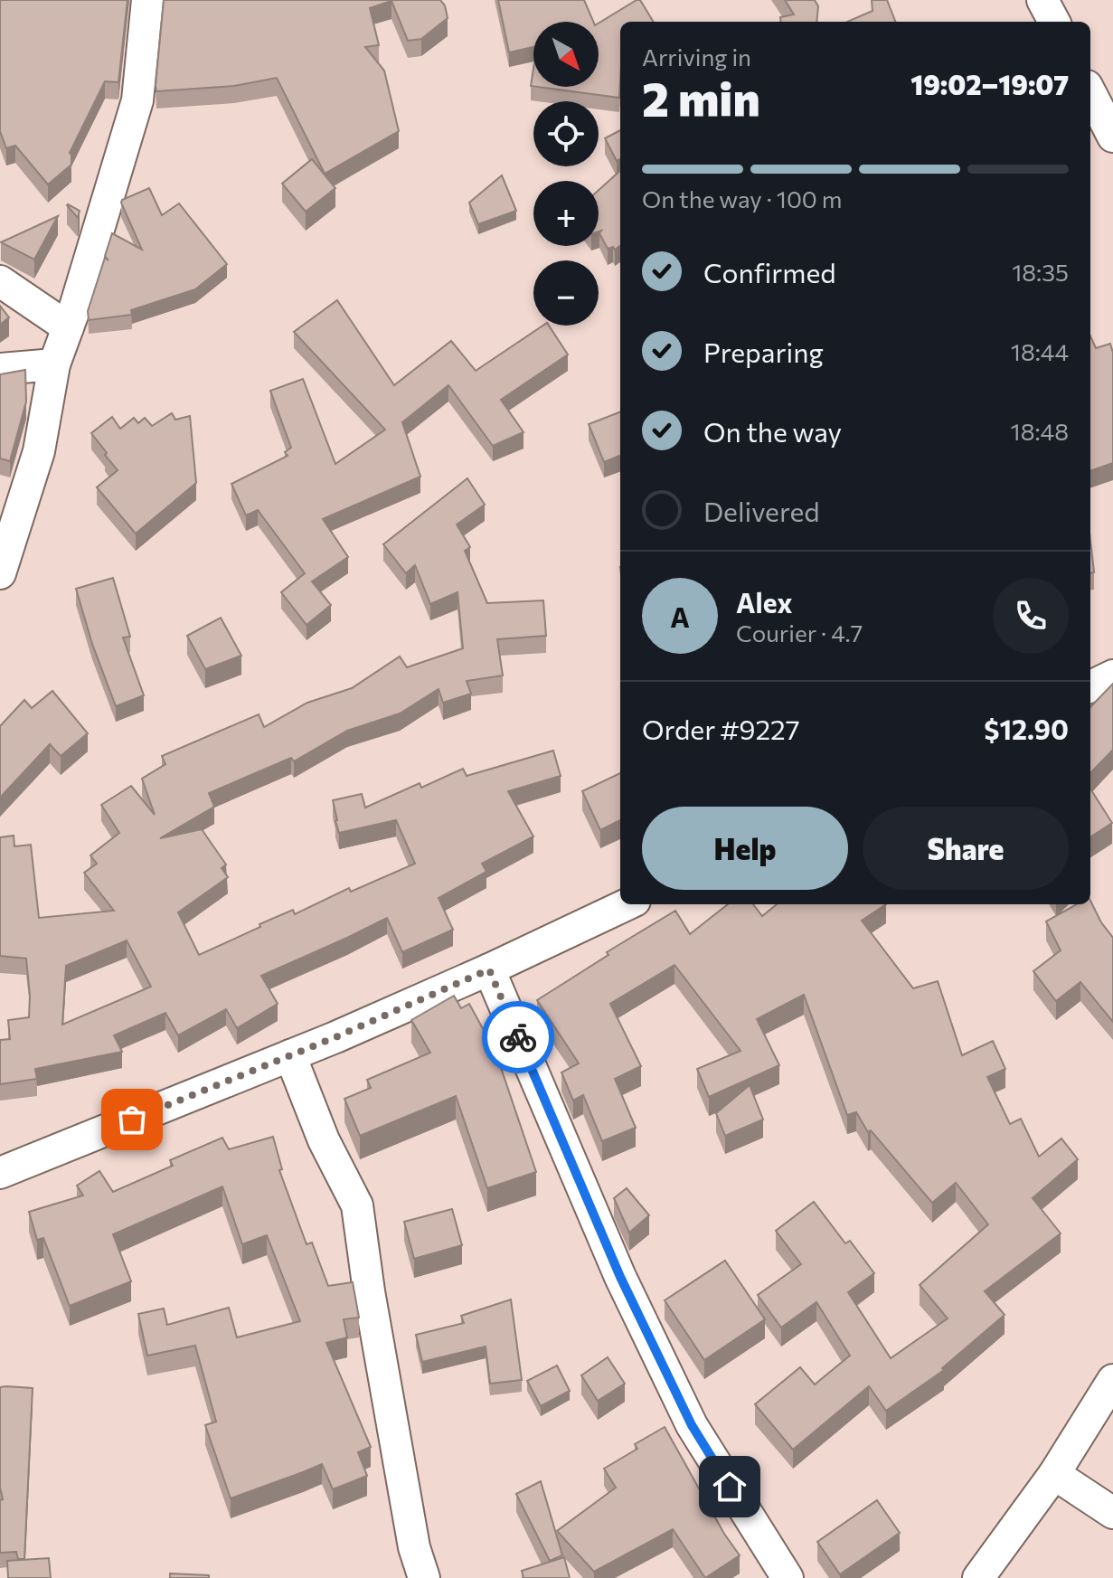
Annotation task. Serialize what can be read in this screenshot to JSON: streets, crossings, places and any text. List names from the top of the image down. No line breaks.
{"north":"bottom right","page":{"map_buttons":["+","−"],"heading":["2 min","Arriving in","19:02–19:07"],"panel":["Alex","Courier · 4.7","Order #9227","$12.90"],"bar":"On the way · 100 m","list":[["Confirmed","18:35"],["Preparing","18:44"],["On the way","18:48"],"Delivered"],"round":"A","buttons":["Help","Share"]}}
